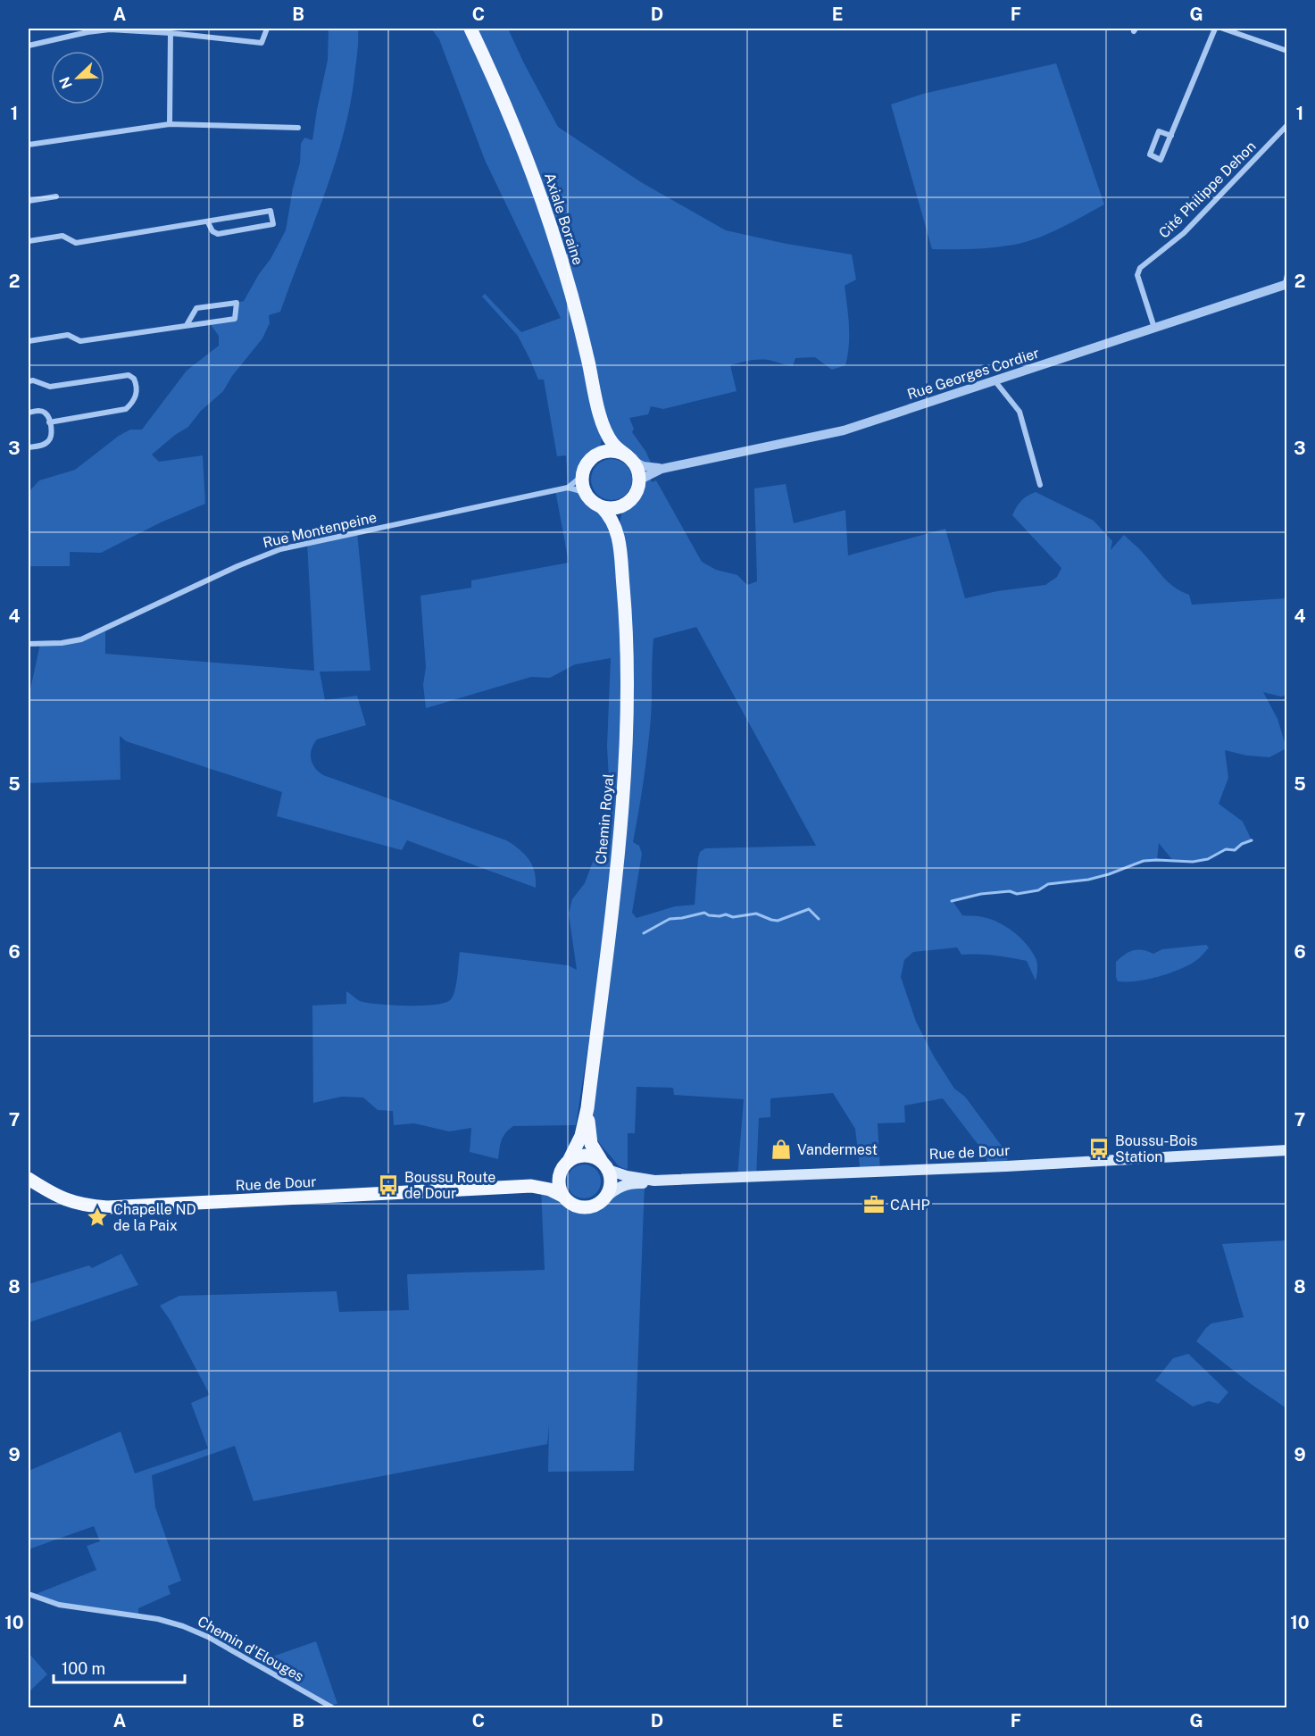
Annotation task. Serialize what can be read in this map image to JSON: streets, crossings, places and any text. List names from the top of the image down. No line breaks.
{"streets":{"main road":["Axiale Boraine","Chemin Royal","Rue de Dour"],"street":["Cité Philippe Dehon","Rue Georges Cordier","Rue Montenpeine","Chemin d'Elouges"]},"crossings":[["Cité Philippe Dehon","Rue Georges Cordier"],["Axiale Boraine","Rue Georges Cordier"],["Axiale Boraine","Rue Montenpeine"],["Axiale Boraine","Chemin Royal"],["Rue Georges Cordier","Rue Montenpeine"],["Rue Georges Cordier","Chemin Royal"],["Rue Montenpeine","Chemin Royal"],["Chemin Royal","Rue de Dour"]],"places":{"bus stop":["Boussu-Bois Station","Boussu Route de Dour"],"shop":["Vandermest"],"office":["CAHP"],"place":["Chapelle ND de la Paix"]},"scale_bar":"100 m","north":"bottom left","grid":{"columns":["A","B","C","D","E","F","G"],"rows":["1","2","3","4","5","6","7","8","9","10"]}}
